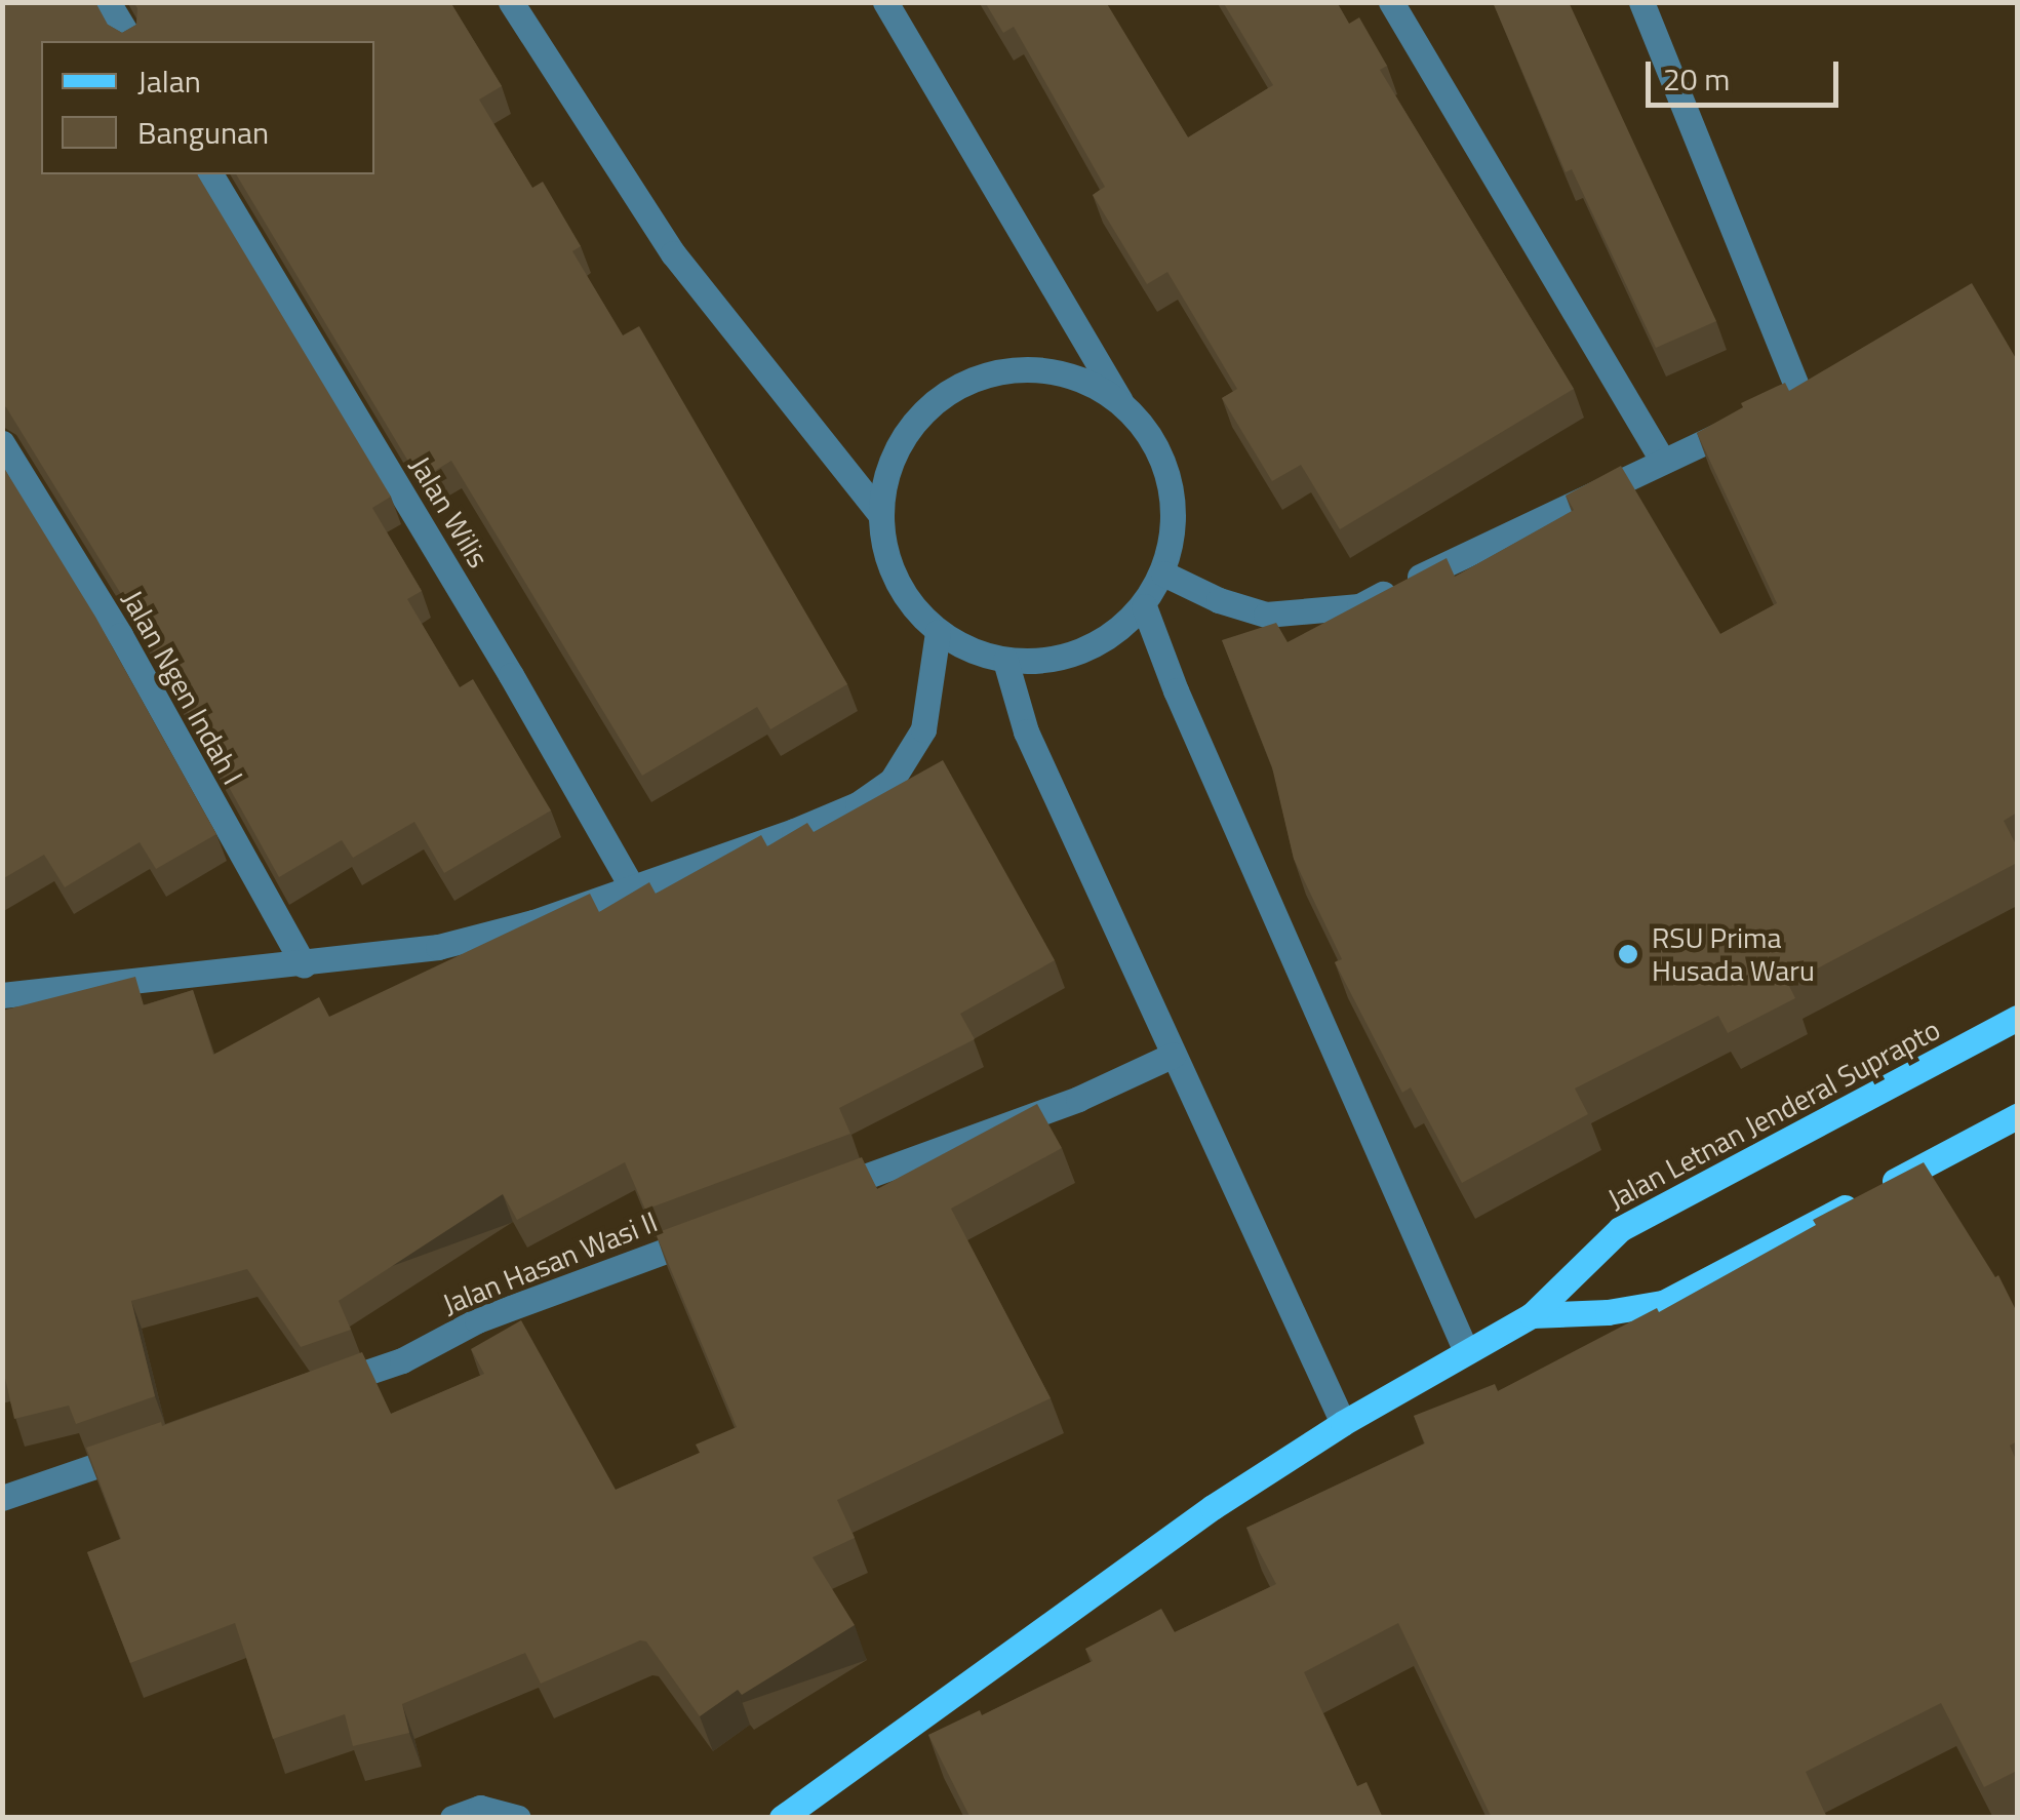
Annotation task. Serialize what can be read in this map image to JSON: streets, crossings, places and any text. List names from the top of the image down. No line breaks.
{"streets":{"main road":["Jalan Letnan Jenderal Suprapto"],"street":["Jalan Wilis","Jalan Ngen Indah I","Jalan Hasan Wasi II"]},"places":["RSU Prima Husada Waru"],"legend":["Jalan","Bangunan"],"scale_bar":"20 m"}
